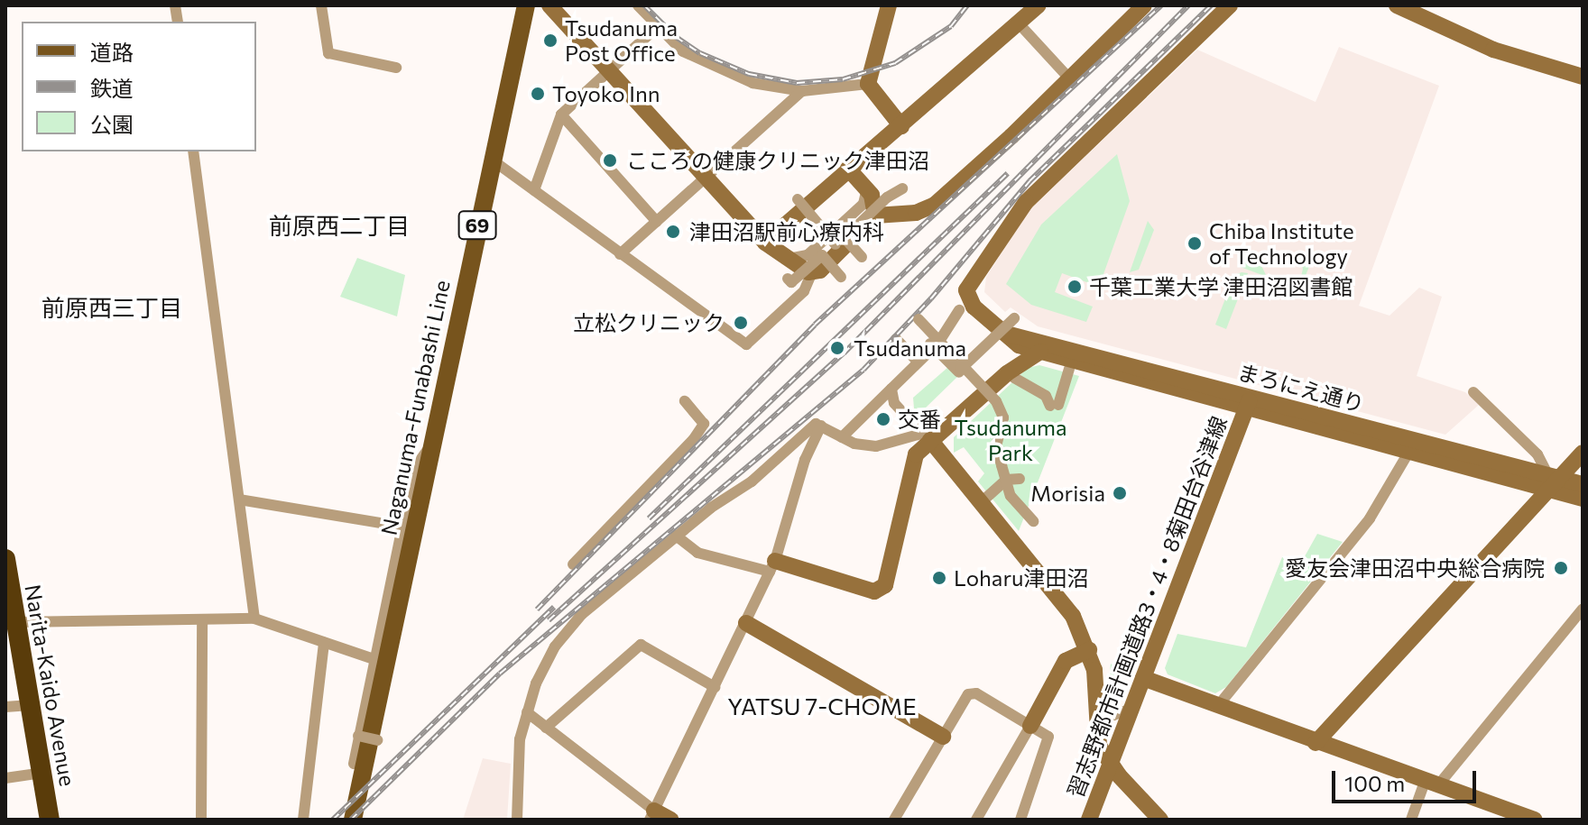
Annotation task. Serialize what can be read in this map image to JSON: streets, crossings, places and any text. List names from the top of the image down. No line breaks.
{"streets":{"highway":["Narita-Kaido Avenue"],"main road":["69","Naganuma-Funabashi Line"],"street":["まろにえ通り","習志野都市計画道路3・4・8菊田台谷津線"]},"crossings":[["まろにえ通り","習志野都市計画道路3・4・8菊田台谷津線"]],"districts":["前原西二丁目","前原西三丁目","YATSU 7-CHOME"],"parks":["Tsudanuma Park"],"places":["Tsudanuma Post Office","Toyoko Inn","こころの健康クリニック津田沼","津田沼駅前心療内科","Chiba Institute of Technology","千葉工業大学 津田沼図書館","立松クリニック","Tsudanuma","交番","Morisia","愛友会津田沼中央総合病院","Loharu津田沼"],"legend":["道路","鉄道","公園"],"scale_bar":"100 m"}
